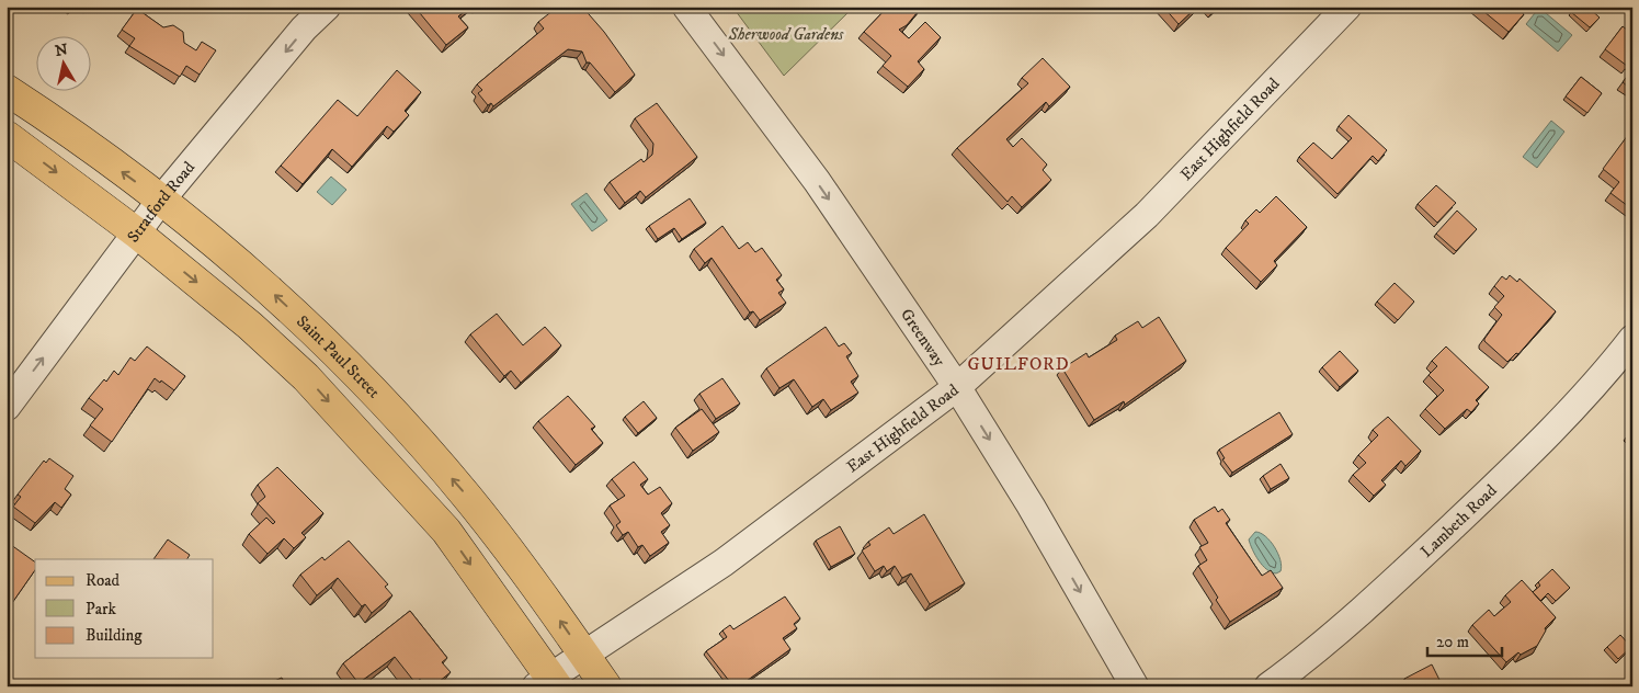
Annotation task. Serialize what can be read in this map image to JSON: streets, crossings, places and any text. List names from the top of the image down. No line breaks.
{"streets":{"main road":["Saint Paul Street"],"street":["East Highfield Road","Stratford Road","Greenway","Lambeth Road"]},"crossings":[["East Highfield Road","Greenway"],["East Highfield Road","Saint Paul Street"],["Stratford Road","Saint Paul Street"]],"one_way":["Greenway"],"districts":["GUILFORD"],"parks":["Sherwood Gardens"],"legend":["Road","Park","Building"],"scale_bar":"20 m","north":"top"}
